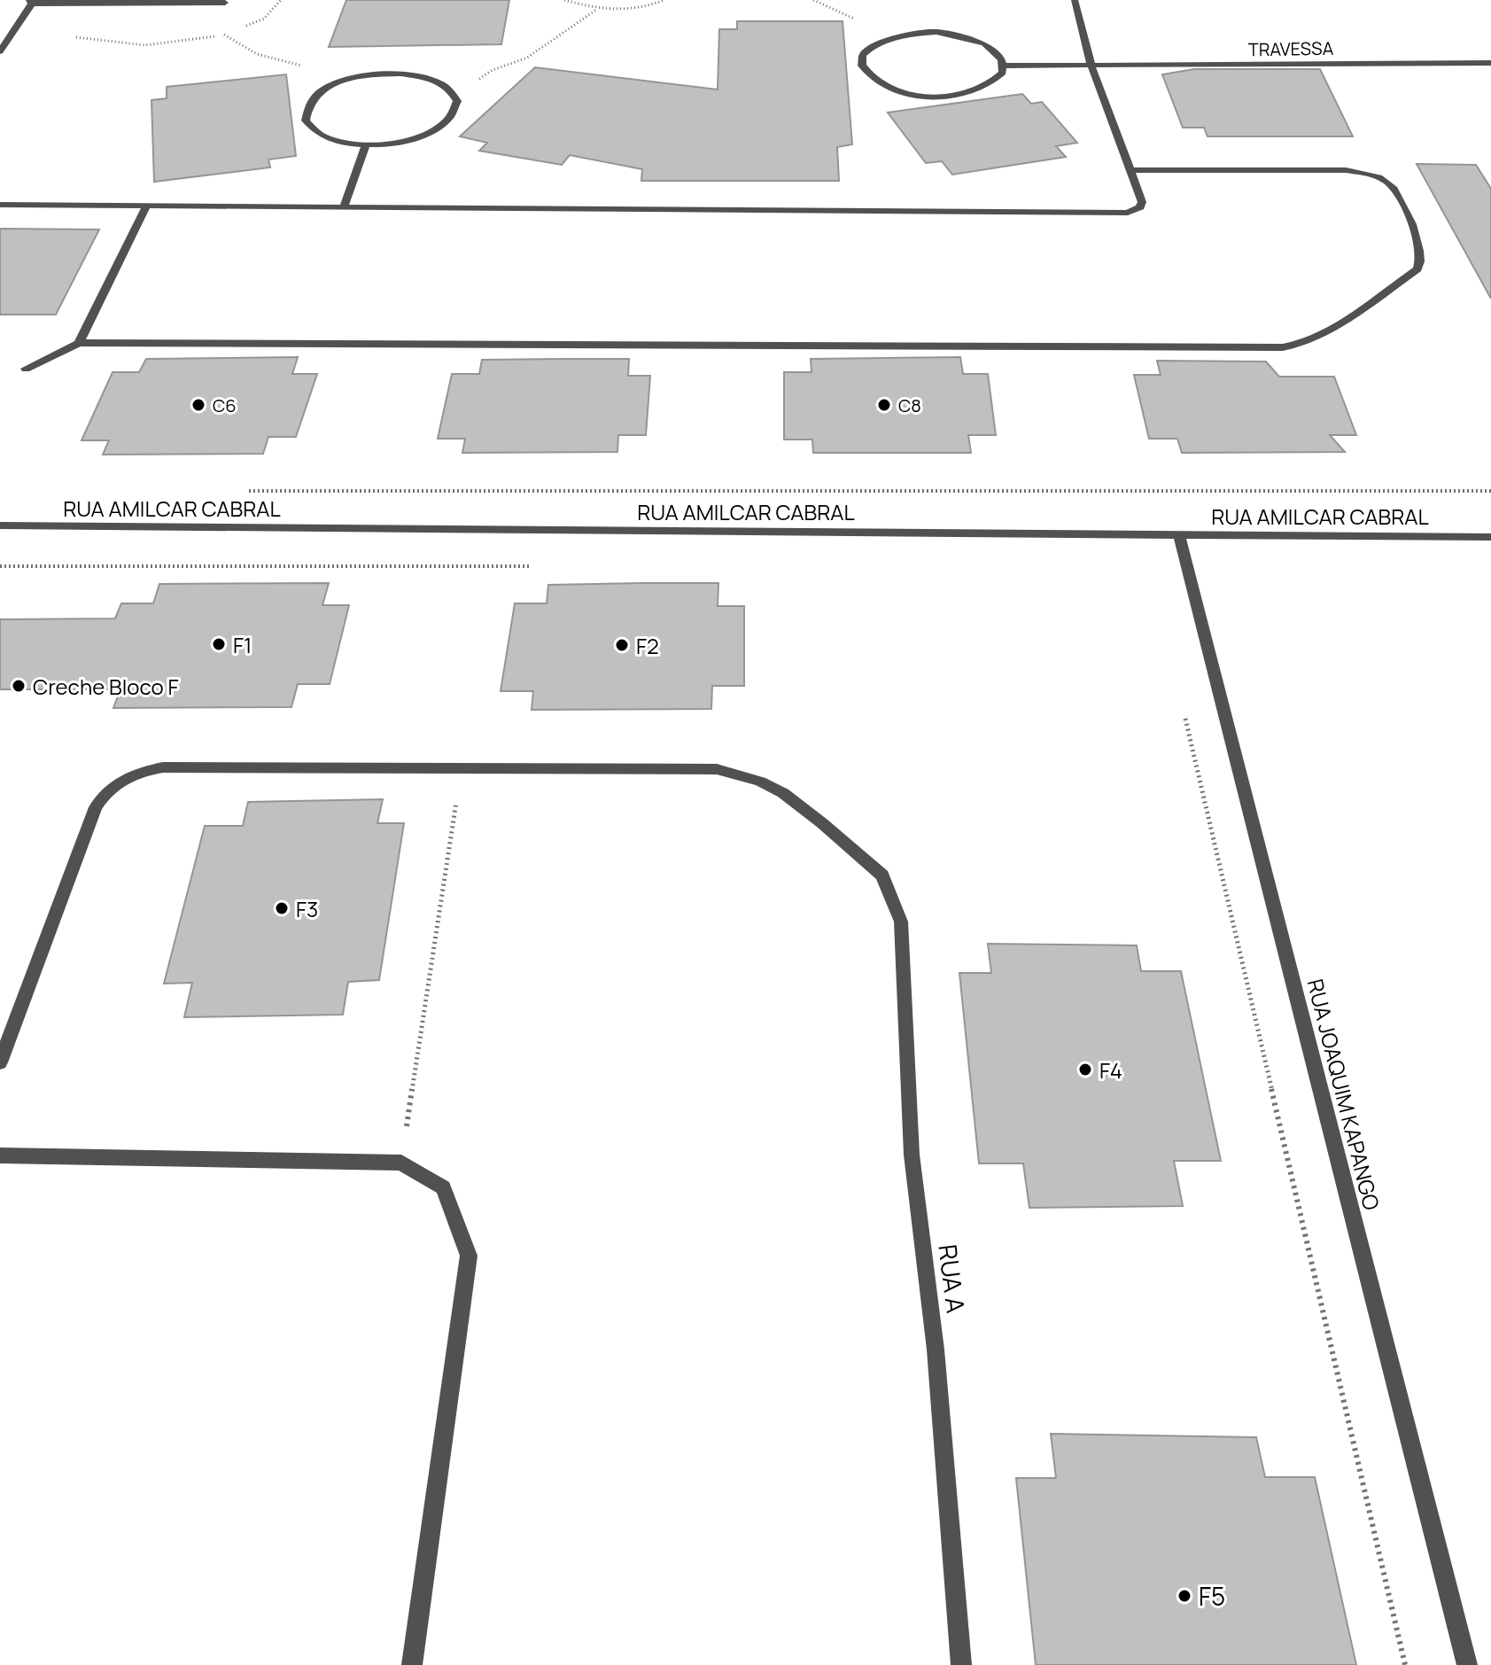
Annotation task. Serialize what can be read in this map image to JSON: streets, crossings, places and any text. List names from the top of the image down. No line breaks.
{"streets":{"street":["TRAVESSA","RUA AMILCAR CABRAL","RUA JOAQUIM KAPANGO","RUA A"]},"crossings":[["RUA AMILCAR CABRAL","RUA JOAQUIM KAPANGO"]],"places":["C6","C8","F1","F2","Creche Bloco F","F3","F4","F5"]}
